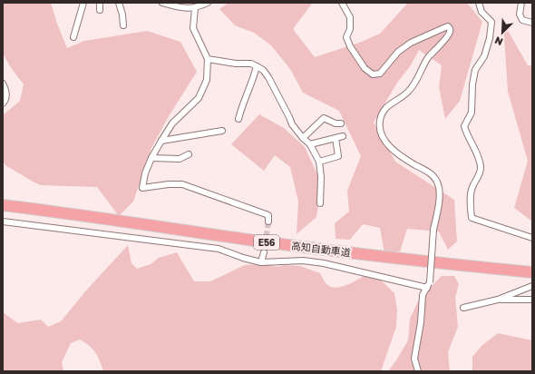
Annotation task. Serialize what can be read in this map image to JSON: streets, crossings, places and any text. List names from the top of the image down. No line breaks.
{"streets":{"highway":["E56","高知自動車道"]},"north":"bottom left"}
